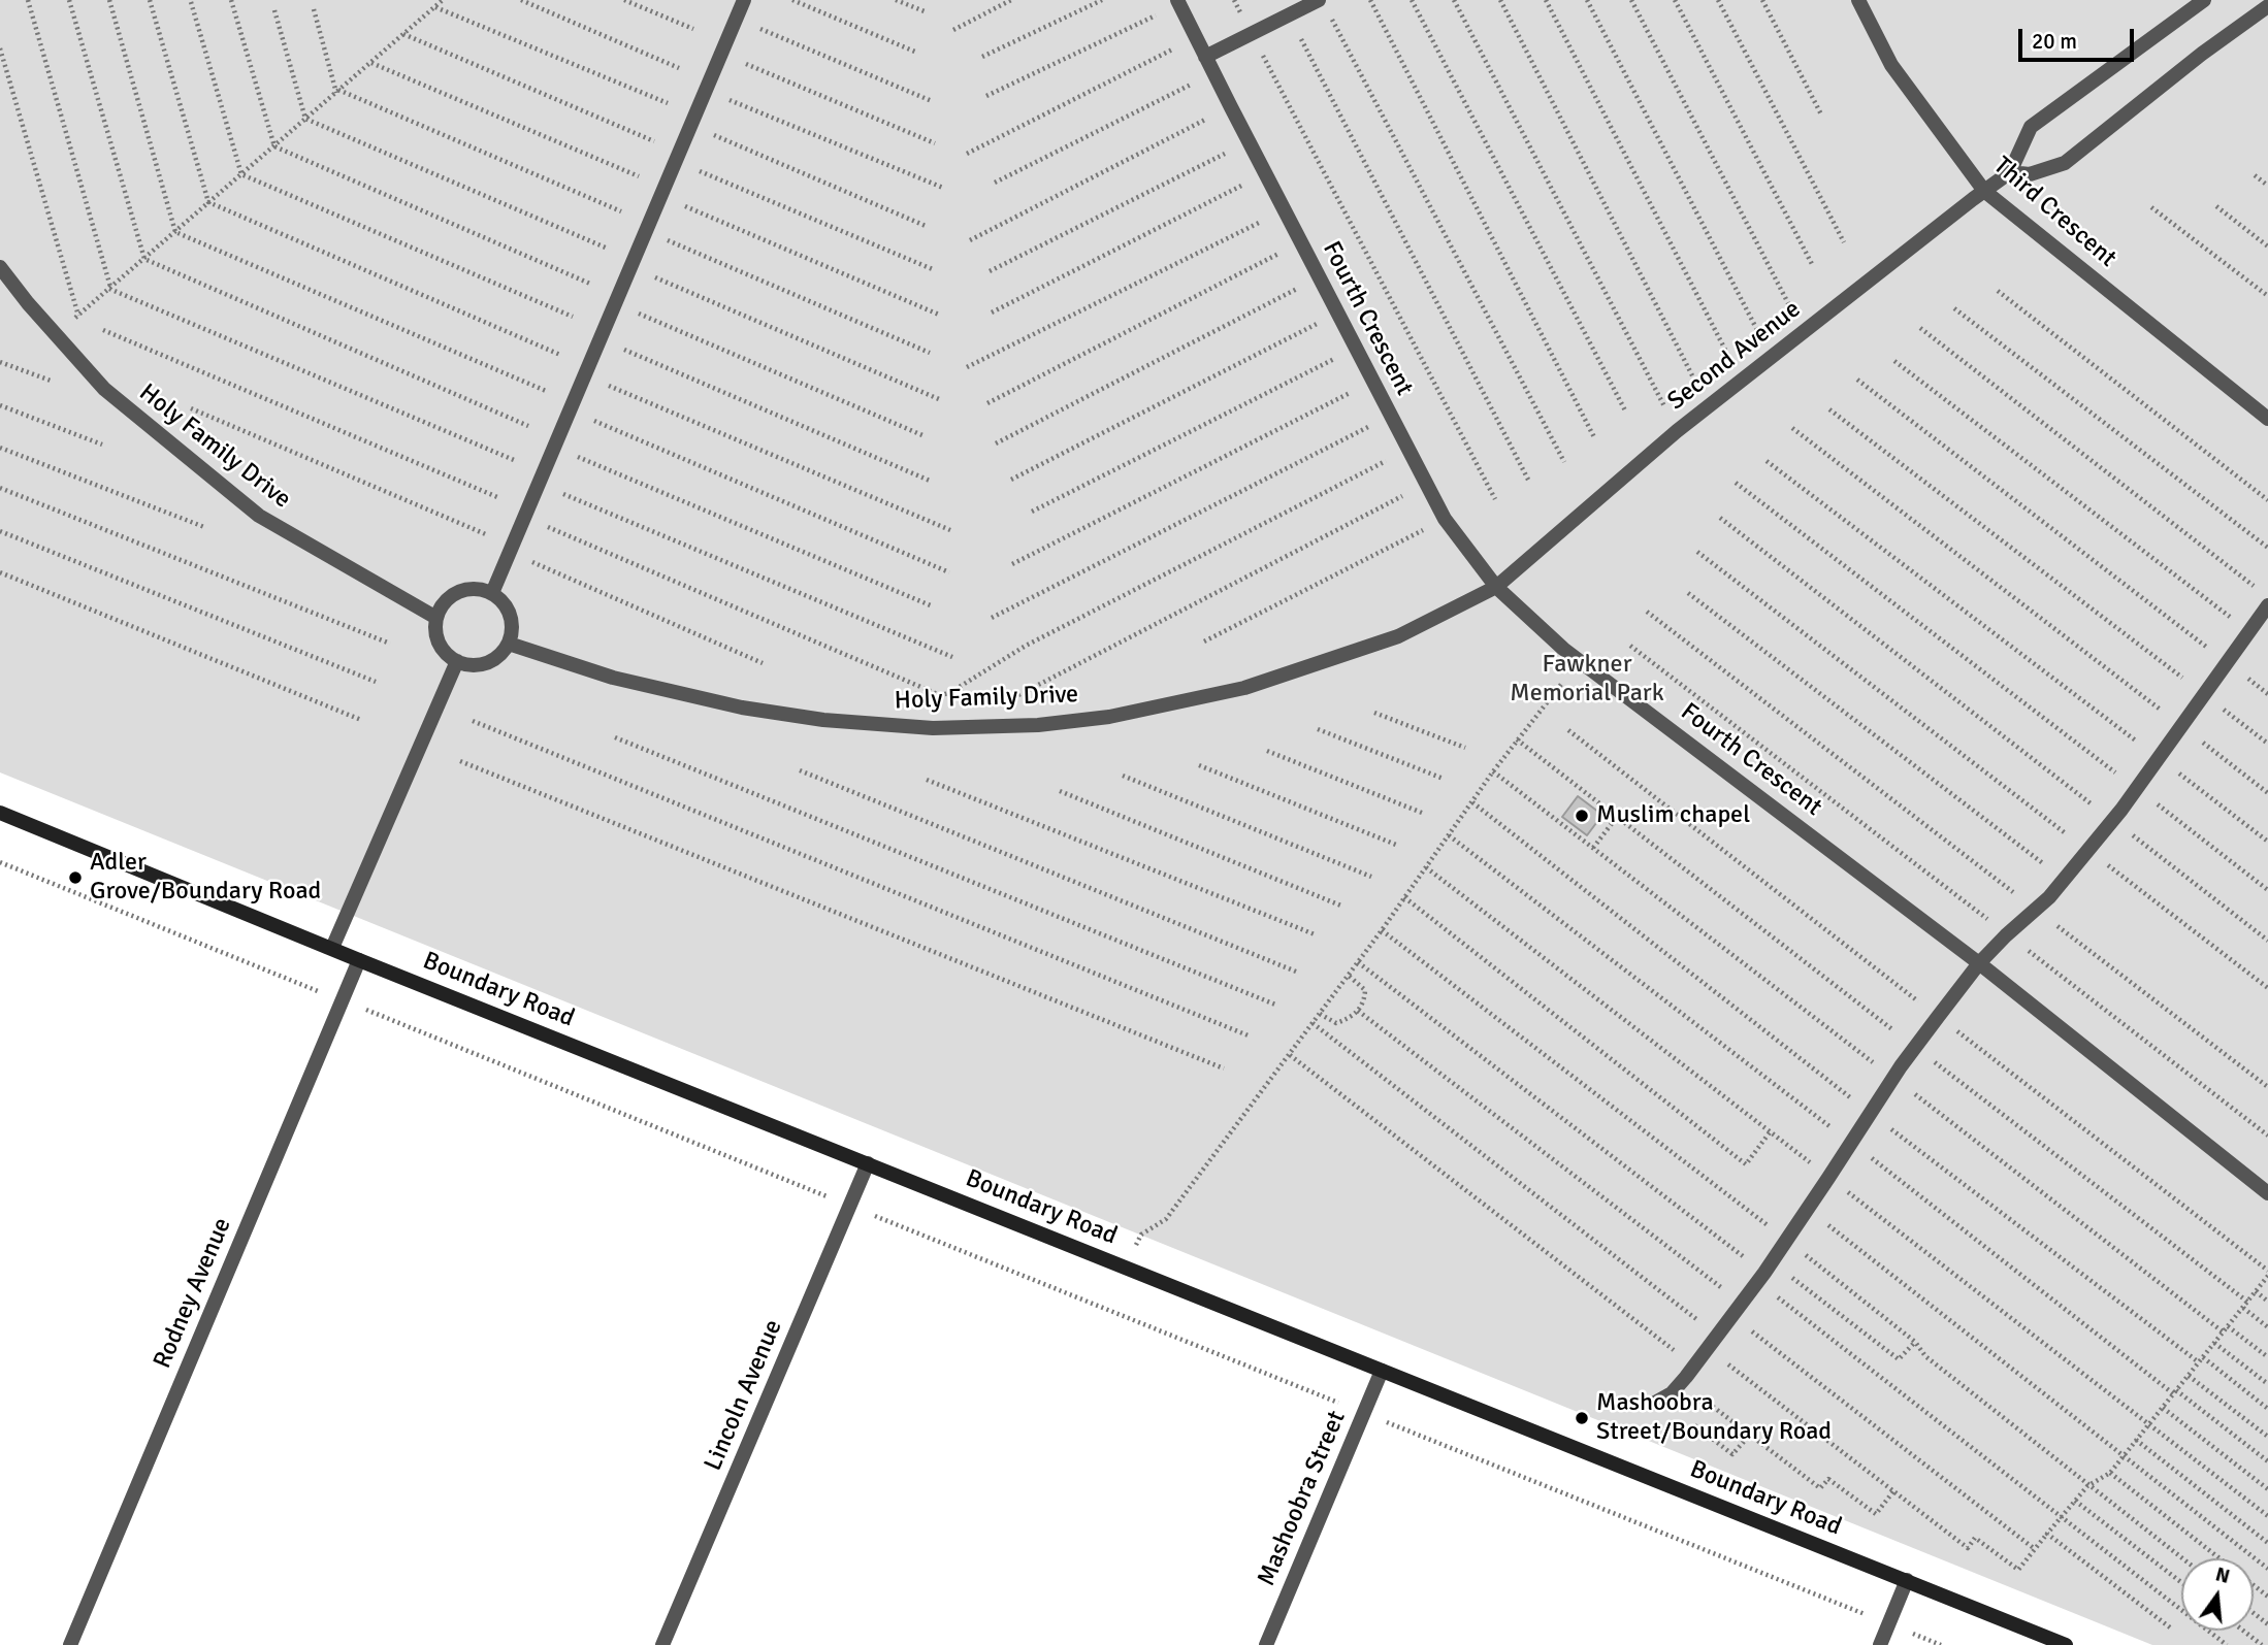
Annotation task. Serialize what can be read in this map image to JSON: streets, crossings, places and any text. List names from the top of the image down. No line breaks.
{"streets":{"main road":["Boundary Road"],"street":["Third Crescent","Fourth Crescent","Second Avenue","Holy Family Drive","Rodney Avenue","Lincoln Avenue","Mashoobra Street"]},"crossings":[["Third Crescent","Second Avenue"],["Fourth Crescent","Second Avenue"],["Fourth Crescent","Holy Family Drive"],["Second Avenue","Holy Family Drive"],["Boundary Road","Rodney Avenue"],["Boundary Road","Lincoln Avenue"],["Boundary Road","Mashoobra Street"]],"parks":["Fawkner Memorial Park"],"places":["Muslim chapel","Adler Grove/Boundary Road","Mashoobra Street/Boundary Road"],"scale_bar":"20 m","north":"top"}
